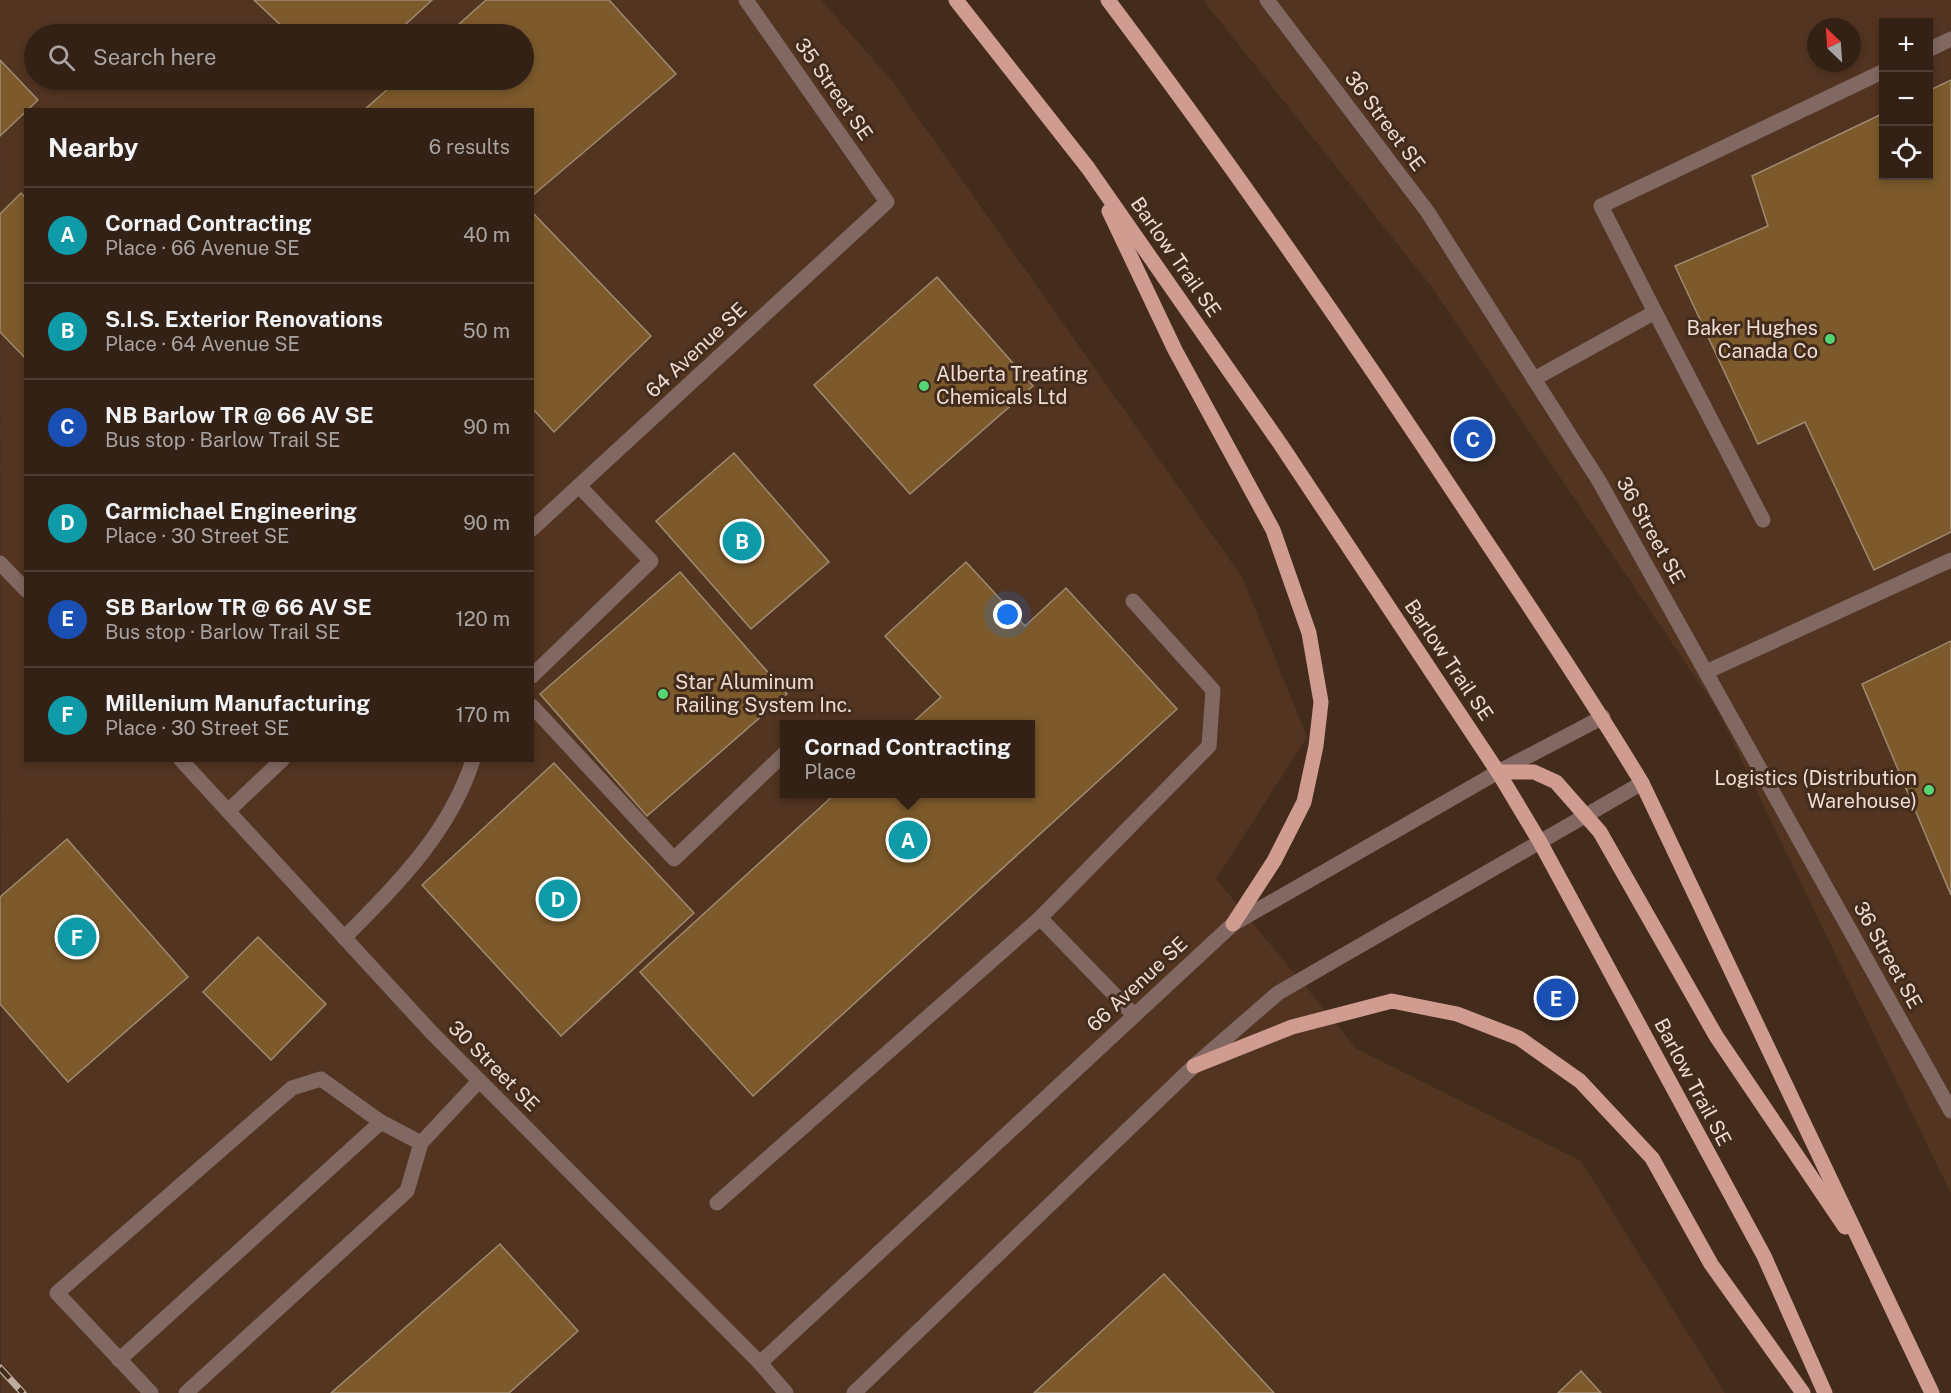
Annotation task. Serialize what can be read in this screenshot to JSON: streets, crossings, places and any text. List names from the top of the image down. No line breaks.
{"streets":{"main road":["Barlow Trail SE"],"street":["35 Street SE","36 Street SE","64 Avenue SE","66 Avenue SE","30 Street SE"]},"crossings":[["35 Street SE","64 Avenue SE"],["Barlow Trail SE","66 Avenue SE"],["66 Avenue SE","30 Street SE"]],"places":["Baker Hughes Canada Co","Alberta Treating Chemicals Ltd","Star Aluminum Railing System Inc.","Logistics (Distribution Warehouse)"],"north":"top left","page":{"map_buttons":["+","−"],"search":"Search here","heading":["Nearby","6 results"],"list":[{"mark":"A","name":"Cornad Contracting","note":"Place · 66 Avenue SE","value":"40 m"},{"mark":"B","name":"S.I.S. Exterior Renovations","note":"Place · 64 Avenue SE","value":"50 m"},{"mark":"C","name":"NB Barlow TR @ 66 AV SE","note":"Bus stop · Barlow Trail SE","value":"90 m"},{"mark":"D","name":"Carmichael Engineering","note":"Place · 30 Street SE","value":"90 m"},{"mark":"E","name":"SB Barlow TR @ 66 AV SE","note":"Bus stop · Barlow Trail SE","value":"120 m"},{"mark":"F","name":"Millenium Manufacturing","note":"Place · 30 Street SE","value":"170 m"}],"pins":["C","B","A","D","F","E"],"popup":["Cornad Contracting","Place"]}}
